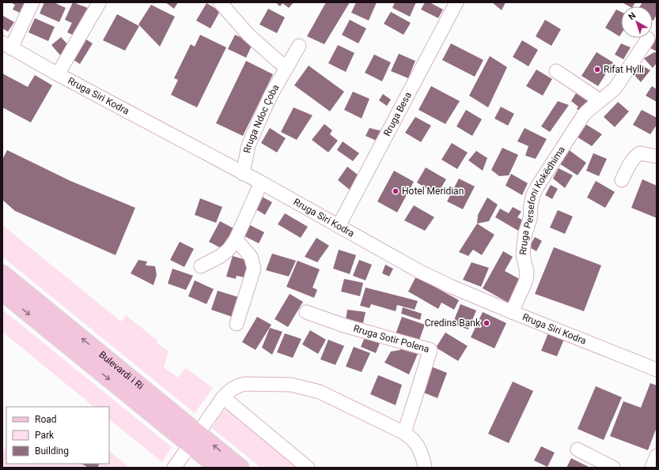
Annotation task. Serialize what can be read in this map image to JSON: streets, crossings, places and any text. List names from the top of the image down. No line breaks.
{"streets":{"main road":["Bulevardi i Ri"],"street":["Rruga Siri Kodra","Rruga Besa","Rruga Ndoc Çoba","Rruga Persefoni Kokëdhima","Rruga Sotir Polena"]},"crossings":[["Rruga Siri Kodra","Rruga Besa"],["Rruga Siri Kodra","Rruga Ndoc Çoba"],["Rruga Siri Kodra","Rruga Persefoni Kokëdhima"]],"places":["Rifat Hylli","Hotel Meridian","Credins Bank"],"legend":["Road","Park","Building"],"north":"top left"}
